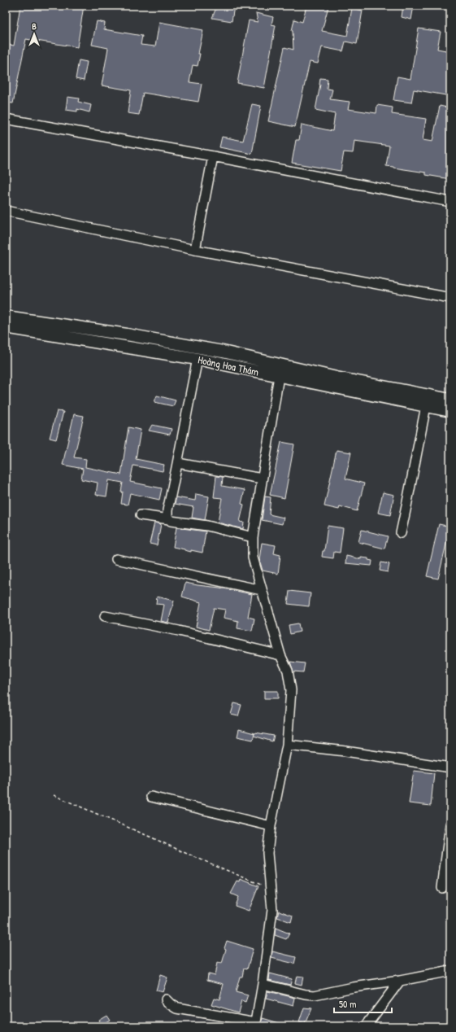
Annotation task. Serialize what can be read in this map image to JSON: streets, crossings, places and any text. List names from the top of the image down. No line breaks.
{"streets":{"main road":["Hoàng Hoa Thám"]},"scale_bar":"50 m","north":"top"}
